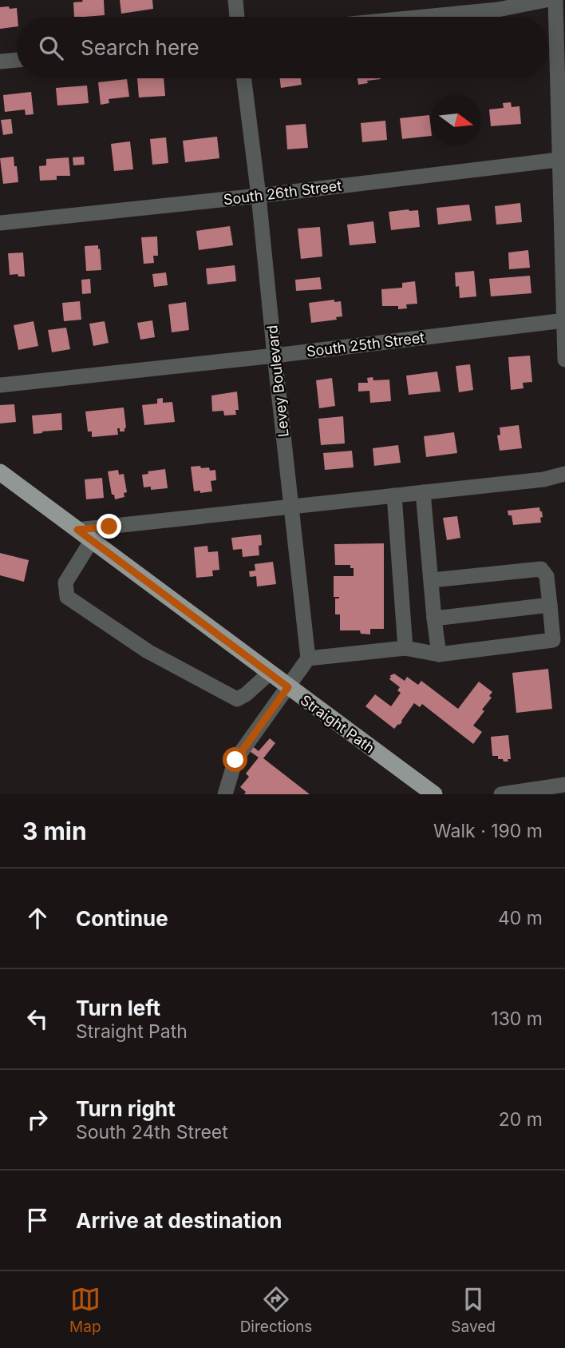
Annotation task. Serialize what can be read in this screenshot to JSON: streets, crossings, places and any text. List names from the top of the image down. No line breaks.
{"streets":{"main road":["Straight Path"],"street":["South 26th Street","South 25th Street","Levey Boulevard"]},"crossings":[["South 26th Street","Levey Boulevard"],["South 25th Street","Levey Boulevard"]],"north":"right","page":{"search":"Search here","heading":["3 min","Walk · 190 m"],"list":[["Continue","40 m"],["Turn left","Straight Path","130 m"],["Turn right","South 24th Street","20 m"],"Arrive at destination"],"nav":["Map","Directions","Saved"]}}
